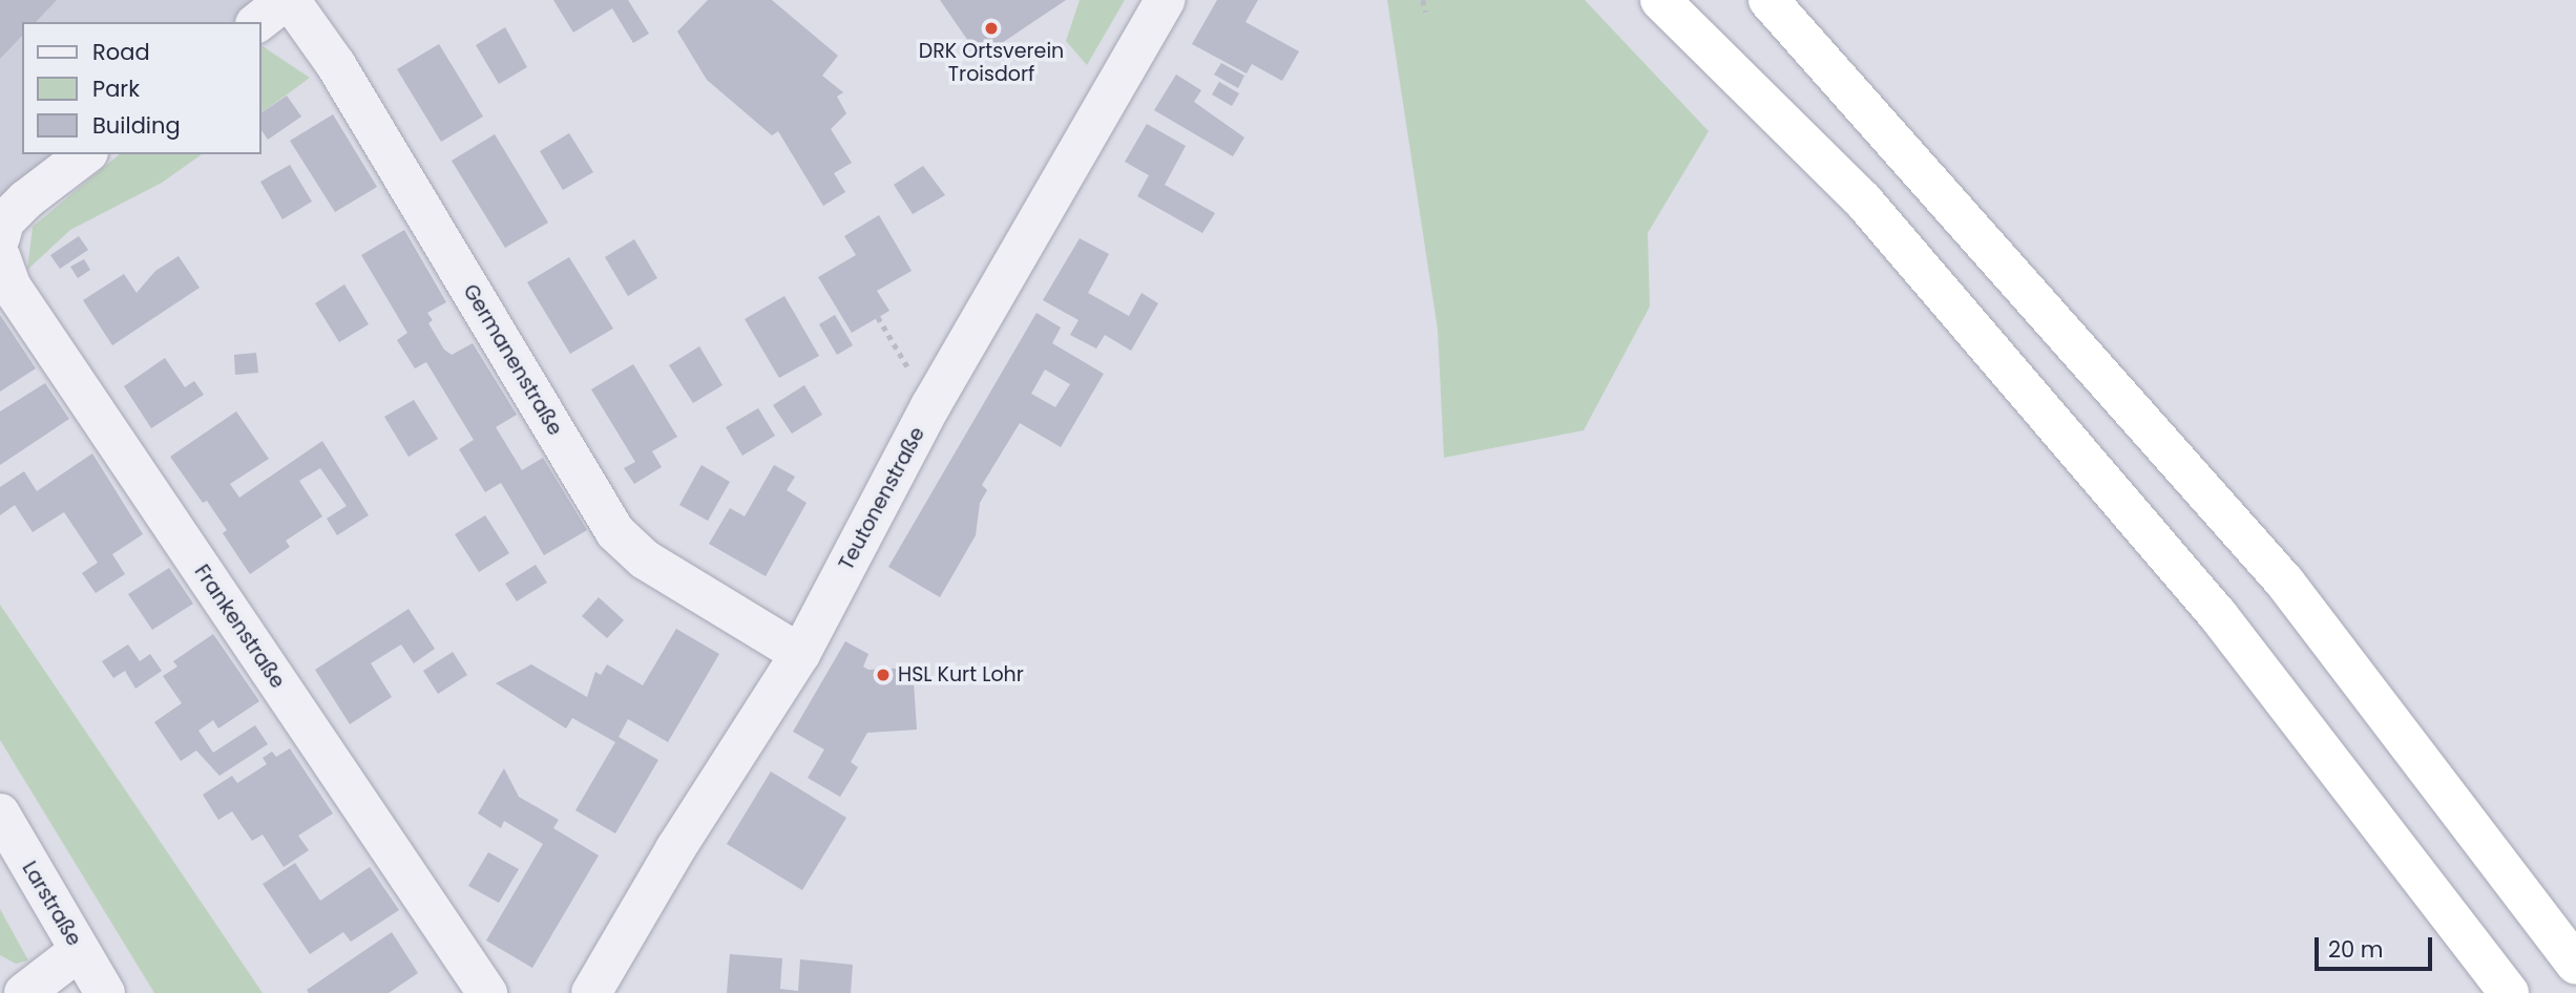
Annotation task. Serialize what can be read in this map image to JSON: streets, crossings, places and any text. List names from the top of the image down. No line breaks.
{"streets":{"street":["Germanenstraße","Teutonenstraße","Frankenstraße","Larstraße"]},"crossings":[["Germanenstraße","Teutonenstraße"]],"places":["DRK Ortsverein Troisdorf","HSL Kurt Lohr"],"legend":["Road","Park","Building"],"scale_bar":"20 m"}
